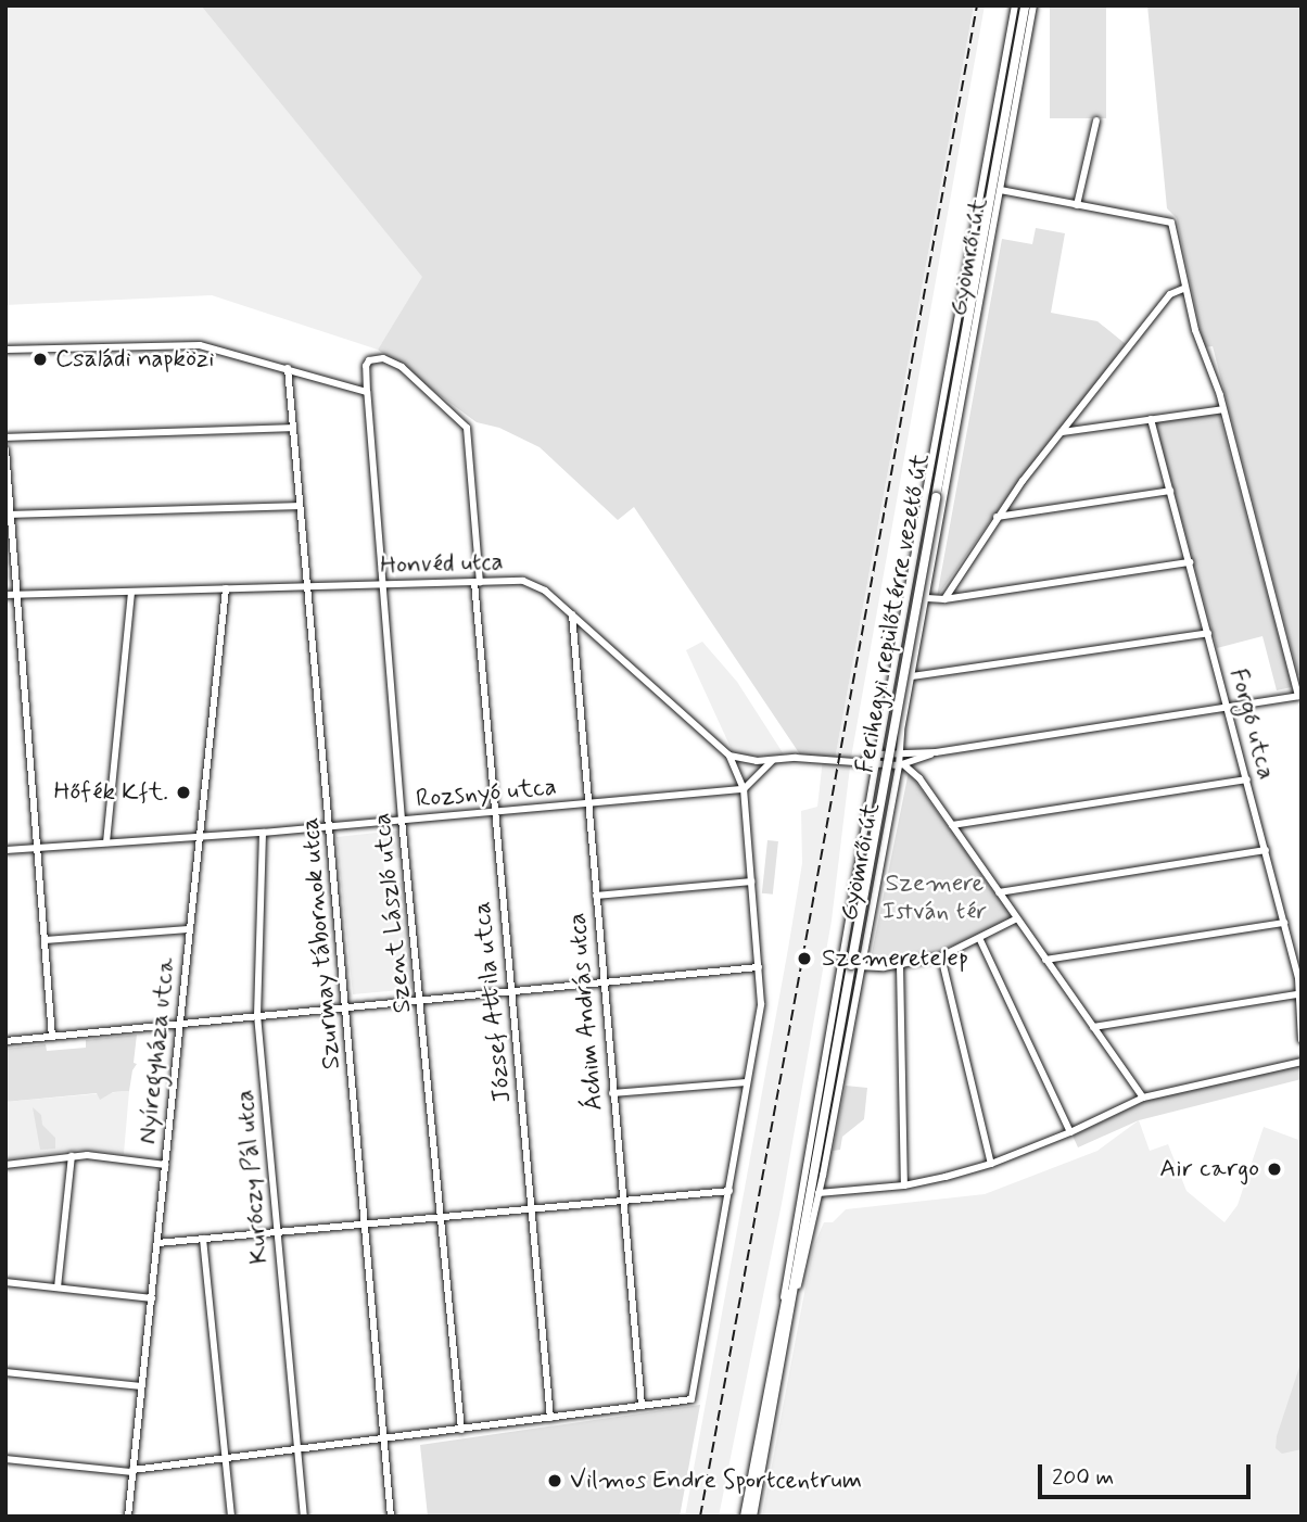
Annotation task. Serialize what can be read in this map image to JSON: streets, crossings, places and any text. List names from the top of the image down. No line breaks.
{"streets":{"main road":["Ferihegyi repülőtérre vezető út"],"street":["Gyömrői út","Honvéd utca","Forgó utca","Rozsnyó utca","Szent László utca","Szurmay tábornok utca","József Attila utca","Áchim András utca","Nyíregyháza utca","Kuróczy Pál utca"]},"crossings":[["Gyömrői út","Ferihegyi repülőtérre vezető út"],["Honvéd utca","Szent László utca"],["Honvéd utca","Szurmay tábornok utca"],["Honvéd utca","József Attila utca"],["Honvéd utca","Áchim András utca"],["Honvéd utca","Nyíregyháza utca"],["Rozsnyó utca","Szent László utca"],["Rozsnyó utca","Szurmay tábornok utca"],["Rozsnyó utca","József Attila utca"],["Rozsnyó utca","Áchim András utca"],["Rozsnyó utca","Nyíregyháza utca"],["Rozsnyó utca","Kuróczy Pál utca"],["Szent László utca","József Attila utca"]],"parks":["Szemere István tér"],"places":["Családi napközi","Hőfék Kft.","Szemeretelep","Air cargo","Vilmos Endre Sportcentrum"],"scale_bar":"200 m"}
